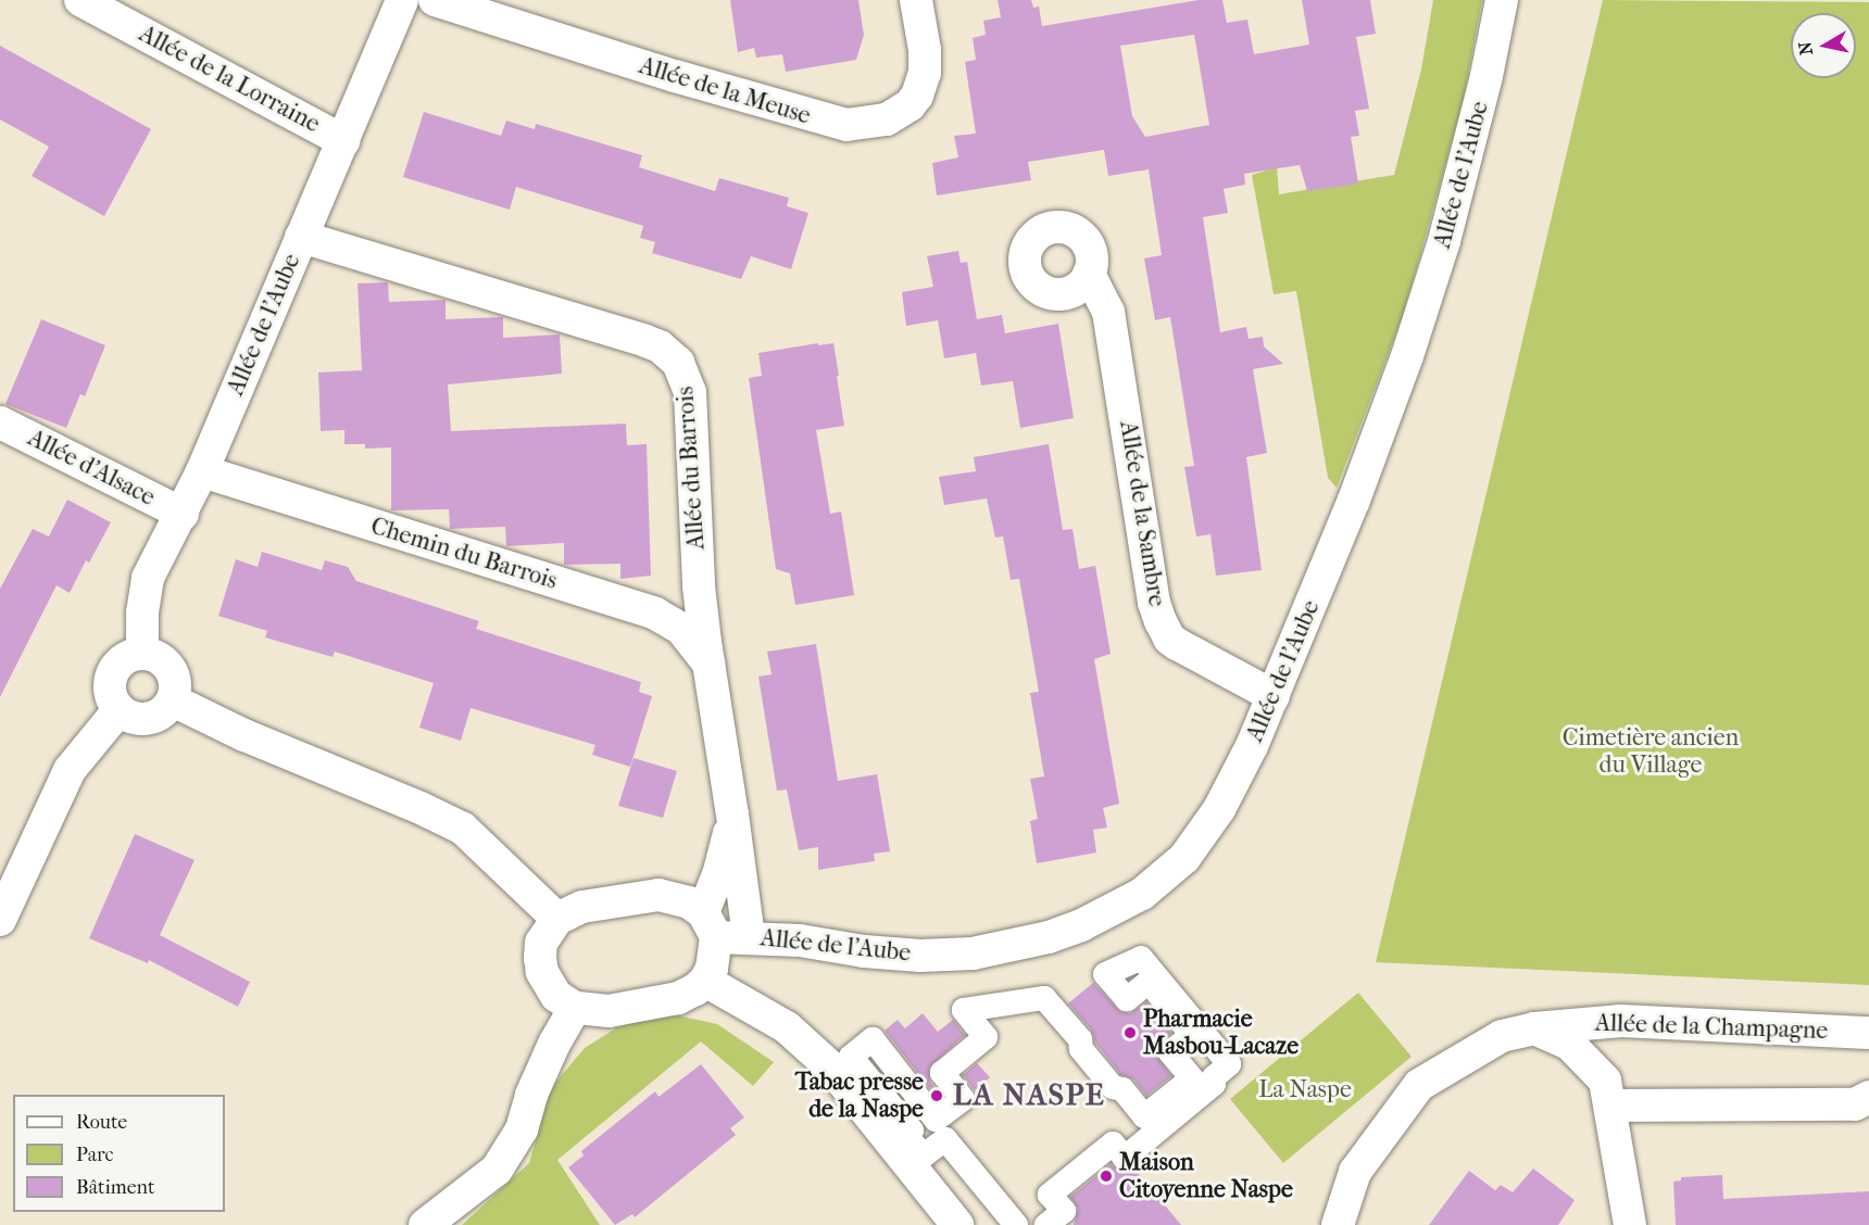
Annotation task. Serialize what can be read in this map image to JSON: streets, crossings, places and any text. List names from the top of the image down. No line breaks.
{"streets":{"street":["Allée de la Lorraine","Allée de la Meuse","Allée de l'Aube","Allée d'Alsace","Allée du Barrois","Allée de la Sambre","Chemin du Barrois","Allée de la Champagne"]},"crossings":[["Allée de la Lorraine","Allée de l'Aube"],["Allée de l'Aube","Allée d'Alsace"],["Allée de l'Aube","Allée du Barrois"],["Allée de l'Aube","Allée de la Sambre"],["Allée de l'Aube","Chemin du Barrois"],["Allée du Barrois","Chemin du Barrois"]],"districts":["LA NASPE"],"parks":["Cimetière ancien du Village","La Naspe"],"places":["Pharmacie Masbou-Lacaze","Tabac presse de la Naspe","Maison Citoyenne Naspe"],"legend":["Route","Parc","Bâtiment"],"north":"left"}
